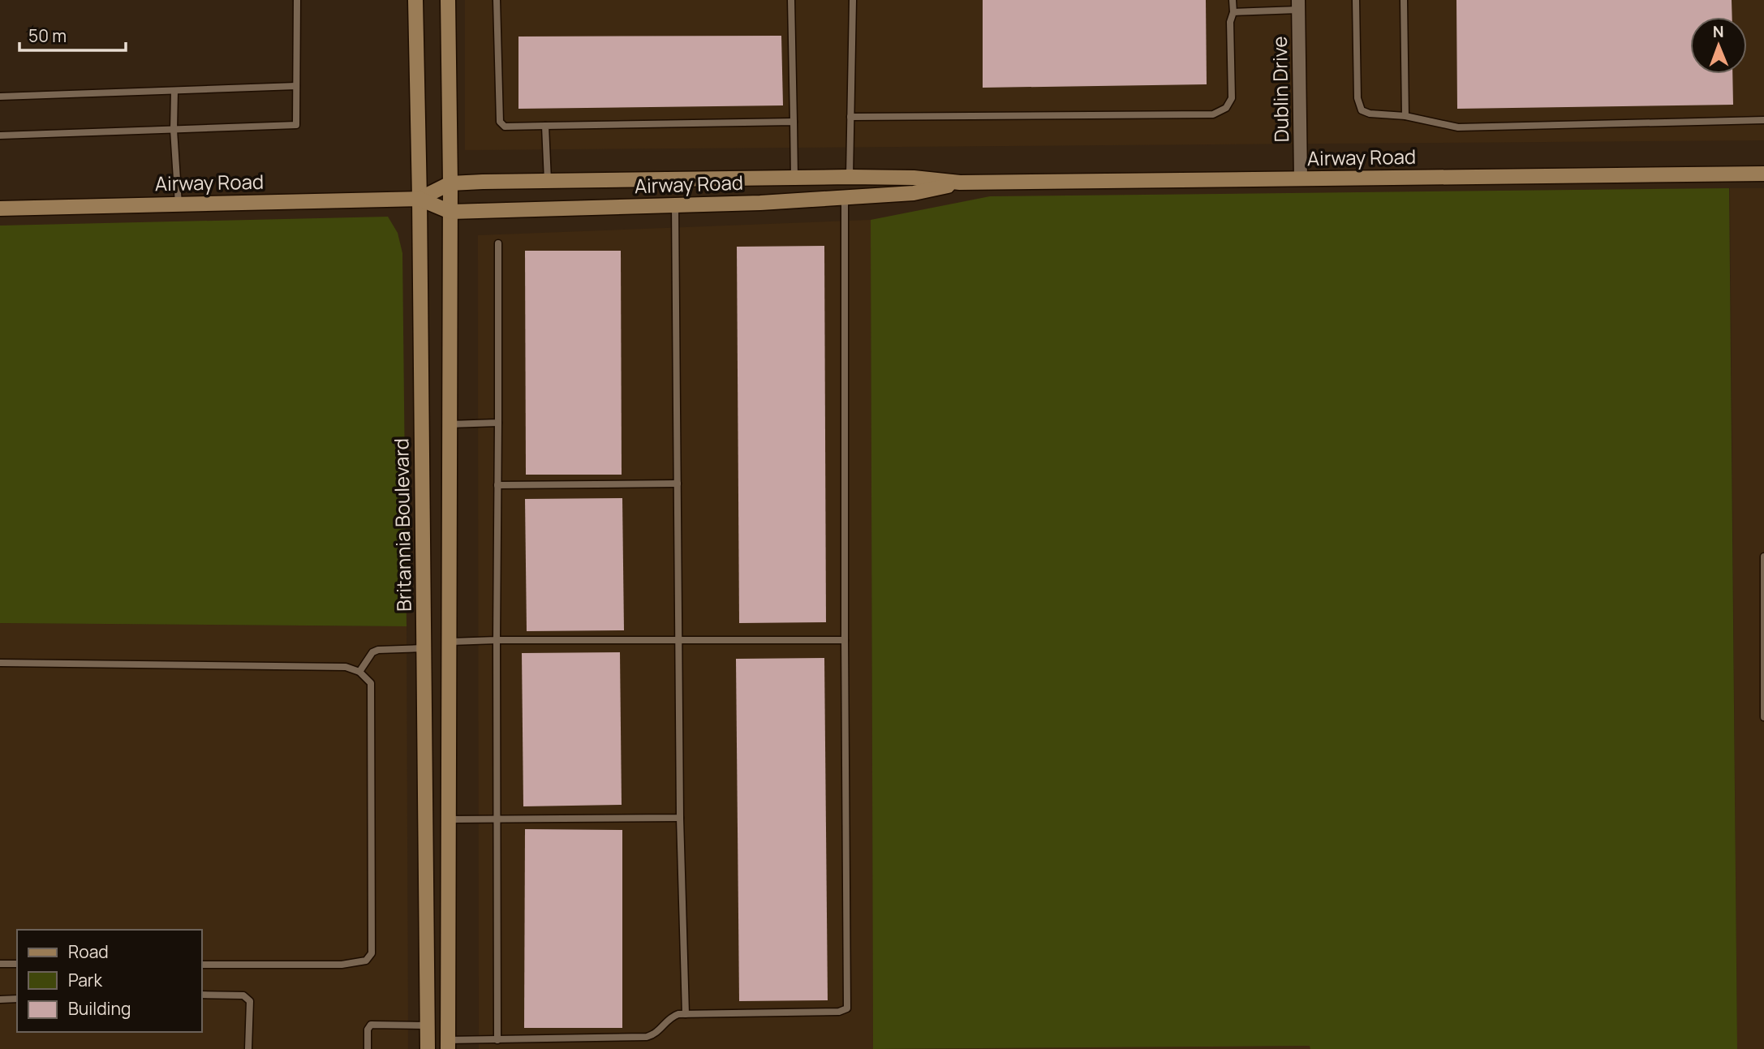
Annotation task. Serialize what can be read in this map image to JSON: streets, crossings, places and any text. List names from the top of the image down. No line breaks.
{"streets":{"street":["Dublin Drive","Airway Road","Britannia Boulevard"]},"crossings":[["Dublin Drive","Airway Road"],["Airway Road","Britannia Boulevard"]],"legend":["Road","Park","Building"],"scale_bar":"50 m","north":"top"}
